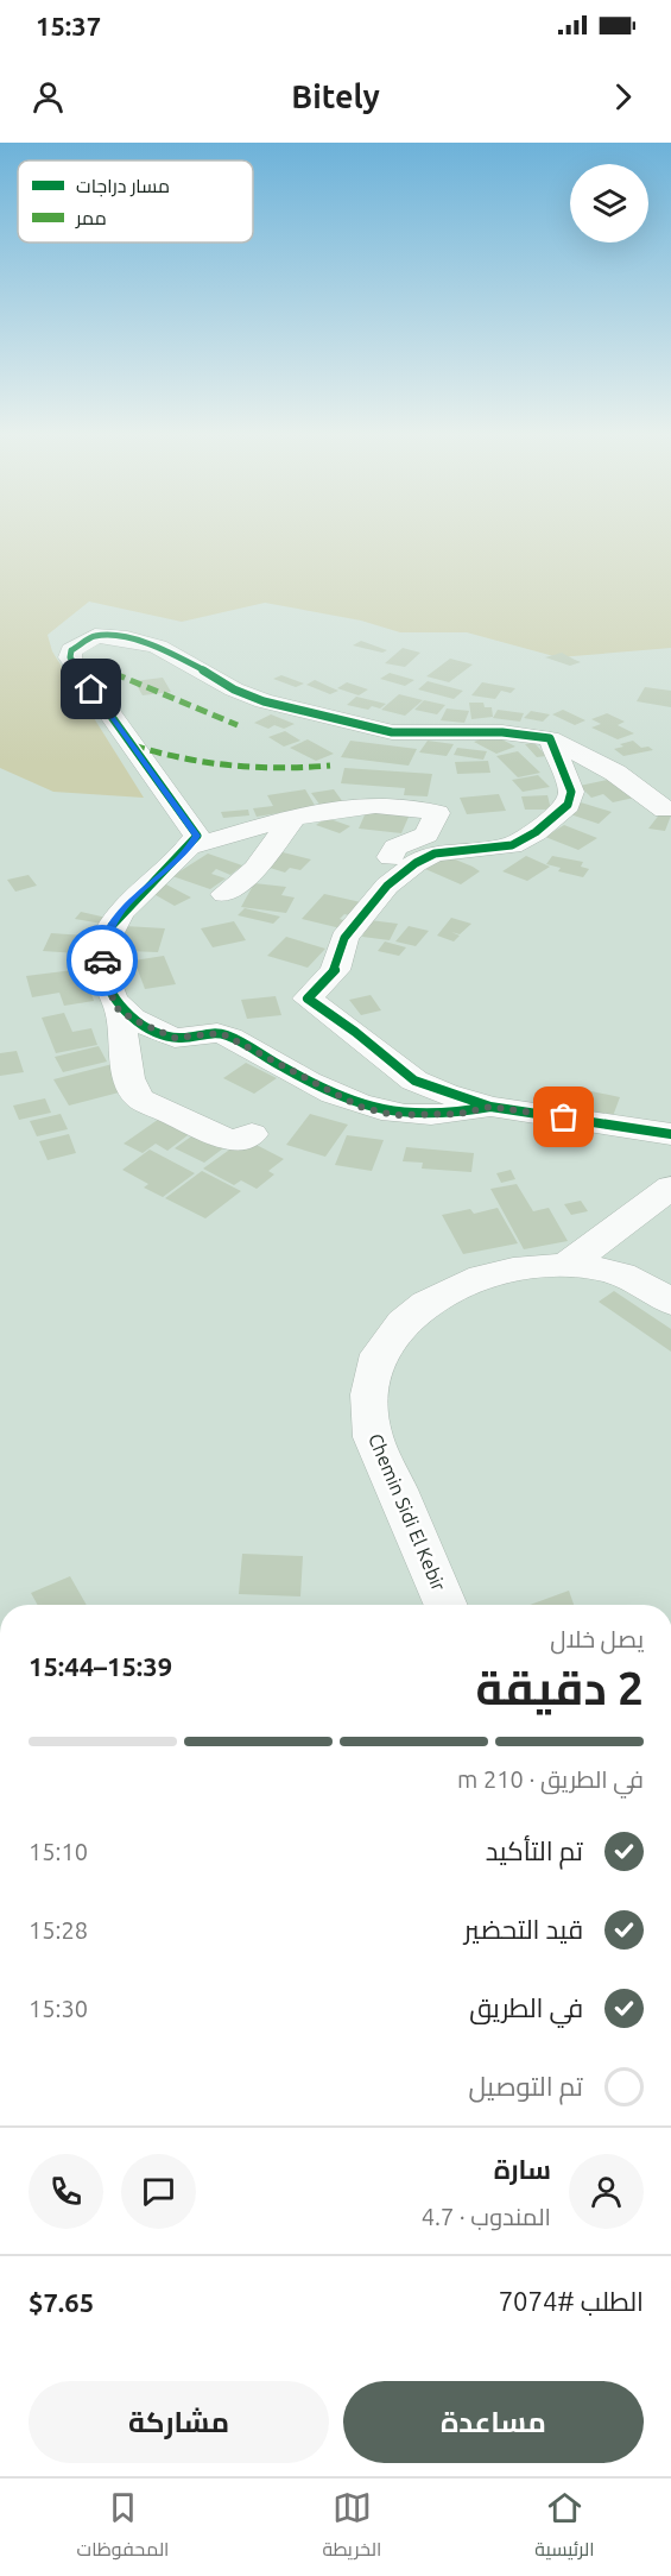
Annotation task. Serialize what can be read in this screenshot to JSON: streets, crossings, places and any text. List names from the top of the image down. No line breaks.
{"streets":{"street":["Chemin Sidi El Kebir"]},"legend":["مسار دراجات","ممر"],"page":{"status":"15:37","header":"Bitely","heading":["2 دقيقة","يصل خلال","15:39–15:44"],"panel":["سارة","المندوب · 4.7","الطلب #7074","$7.65"],"bar":"في الطريق · 210 m","list":[["تم التأكيد","15:10"],["قيد التحضير","15:28"],["في الطريق","15:30"],"تم التوصيل"],"buttons":["مساعدة","مشاركة"],"tabs":["الرئيسية","الخريطة","المحفوظات"]}}
